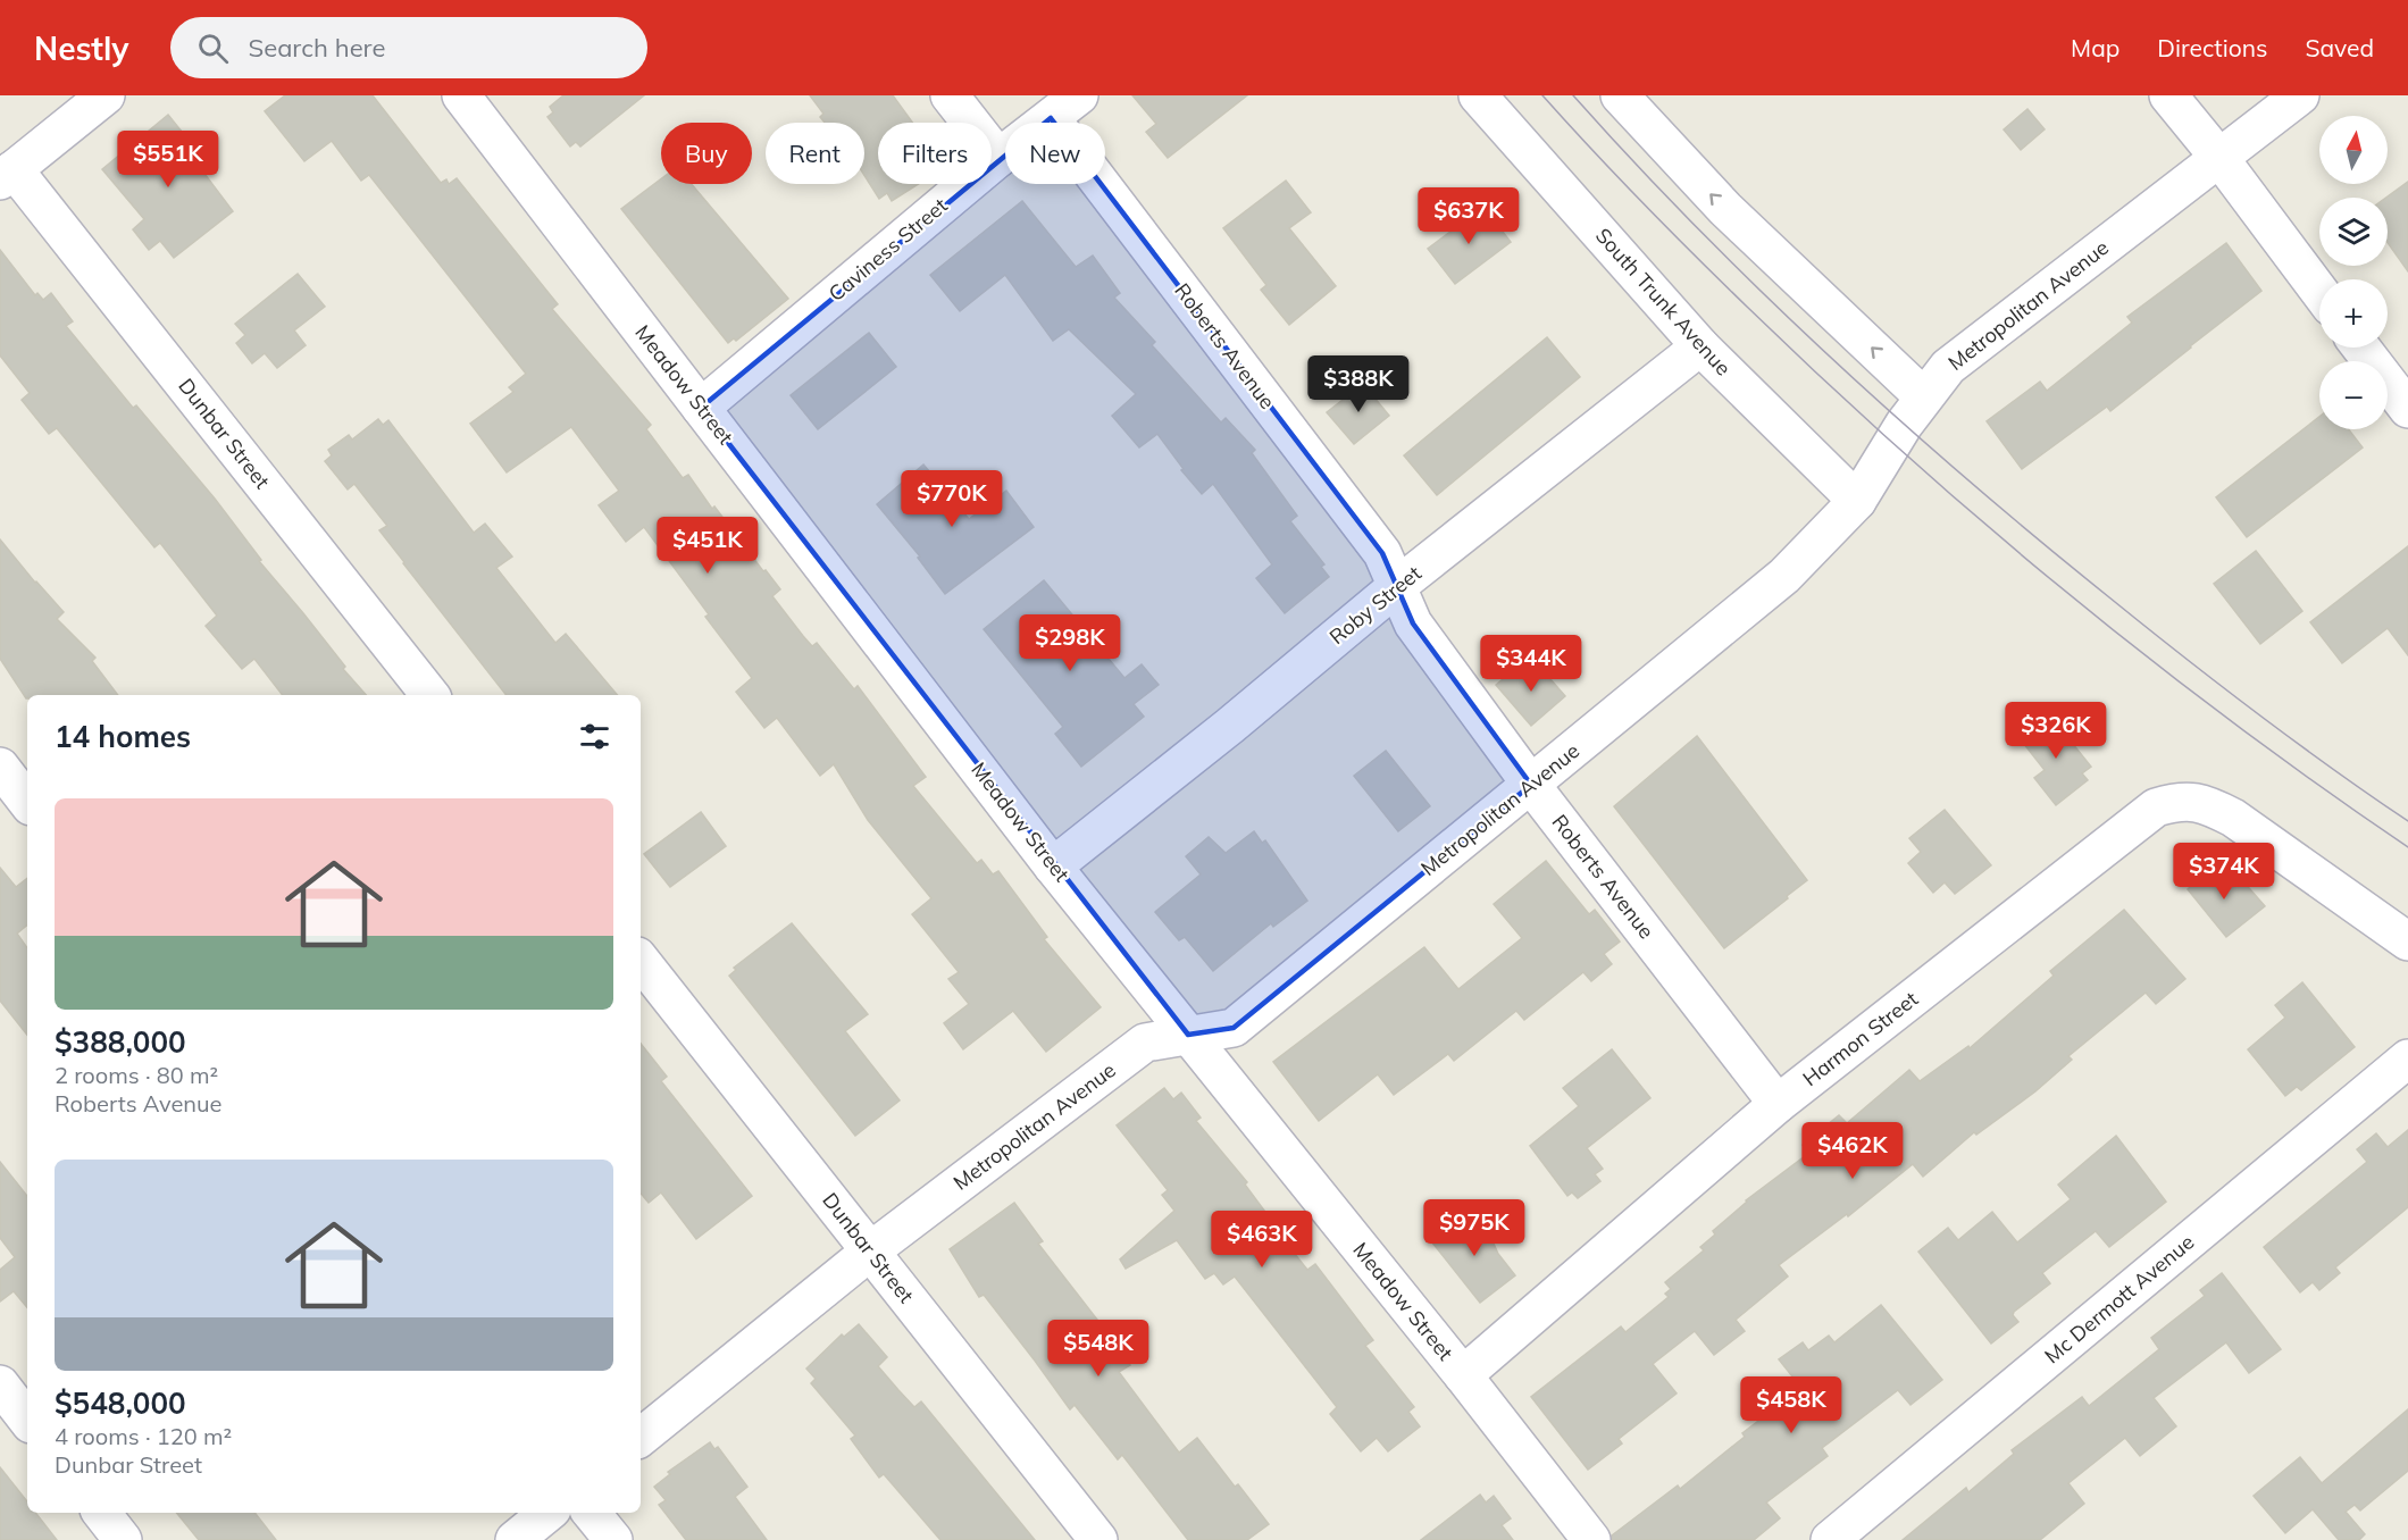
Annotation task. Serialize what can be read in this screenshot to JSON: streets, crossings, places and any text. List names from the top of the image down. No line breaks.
{"streets":{"street":["Caviness Street","South Trunk Avenue","Metropolitan Avenue","Roberts Avenue","Meadow Street","Dunbar Street","Roby Street","Harmon Street","Mc Dermott Avenue"]},"crossings":[["Caviness Street","Roberts Avenue"],["Caviness Street","Meadow Street"],["South Trunk Avenue","Metropolitan Avenue"],["South Trunk Avenue","Roby Street"],["Metropolitan Avenue","Roberts Avenue"],["Metropolitan Avenue","Meadow Street"],["Metropolitan Avenue","Dunbar Street"],["Roberts Avenue","Roby Street"],["Roberts Avenue","Harmon Street"],["Meadow Street","Roby Street"],["Meadow Street","Harmon Street"]],"north":"top","page":{"header":"Nestly","search":"Search here","nav":["Map","Directions","Saved"],"map_buttons":["+","−"],"chip":["Buy","Rent","Filters","New"],"price":["$551K","$637K","$388K","$770K","$451K","$298K","$344K","$326K","$374K","$462K","$975K","$463K","$548K","$458K"],"heading":"14 homes","list":[{"name":"$388,000","note":"2 rooms · 80 m² · Roberts Avenue"},{"name":"$548,000","note":"4 rooms · 120 m² · Dunbar Street"}]}}
